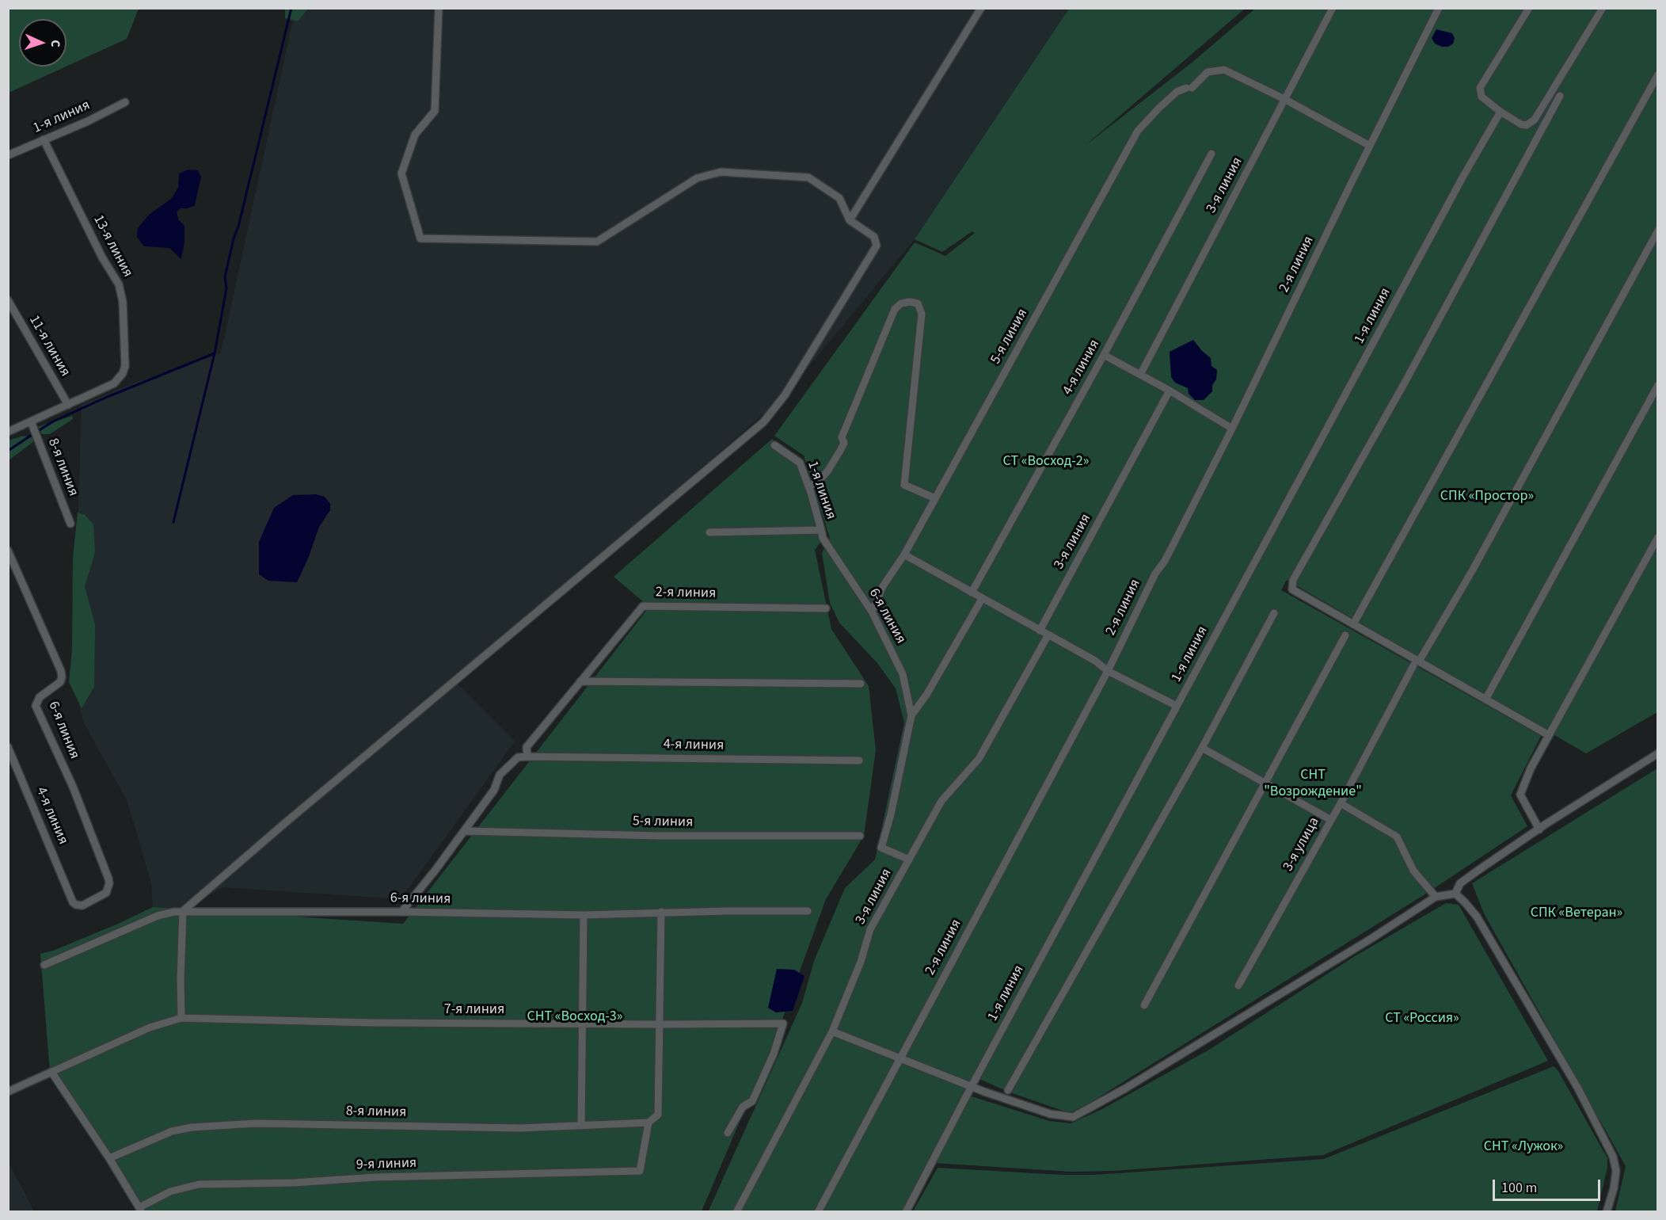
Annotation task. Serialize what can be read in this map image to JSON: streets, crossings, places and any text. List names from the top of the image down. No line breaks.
{"streets":{"street":["1-я линия","3-я линия","13-я линия","2-я линия","5-я линия","11-я линия","4-я линия","8-я линия","6-я линия","3-я улица","7-я линия","9-я линия"]},"crossings":[["1-я линия","13-я линия"],["1-я линия","6-я линия"],["3-я линия","5-я линия"],["13-я линия","11-я линия"],["2-я линия","5-я линия"],["5-я линия","6-я линия"],["4-я линия","6-я линия"],["8-я линия","9-я линия"]],"parks":["СТ «Восход-2»","СПК «Простор»","СНТ \"Возрождение\"","СПК «Ветеран»","СНТ «Восход-3»","СТ «Россия»","СНТ «Лужок»"],"scale_bar":"100 m","north":"right"}
